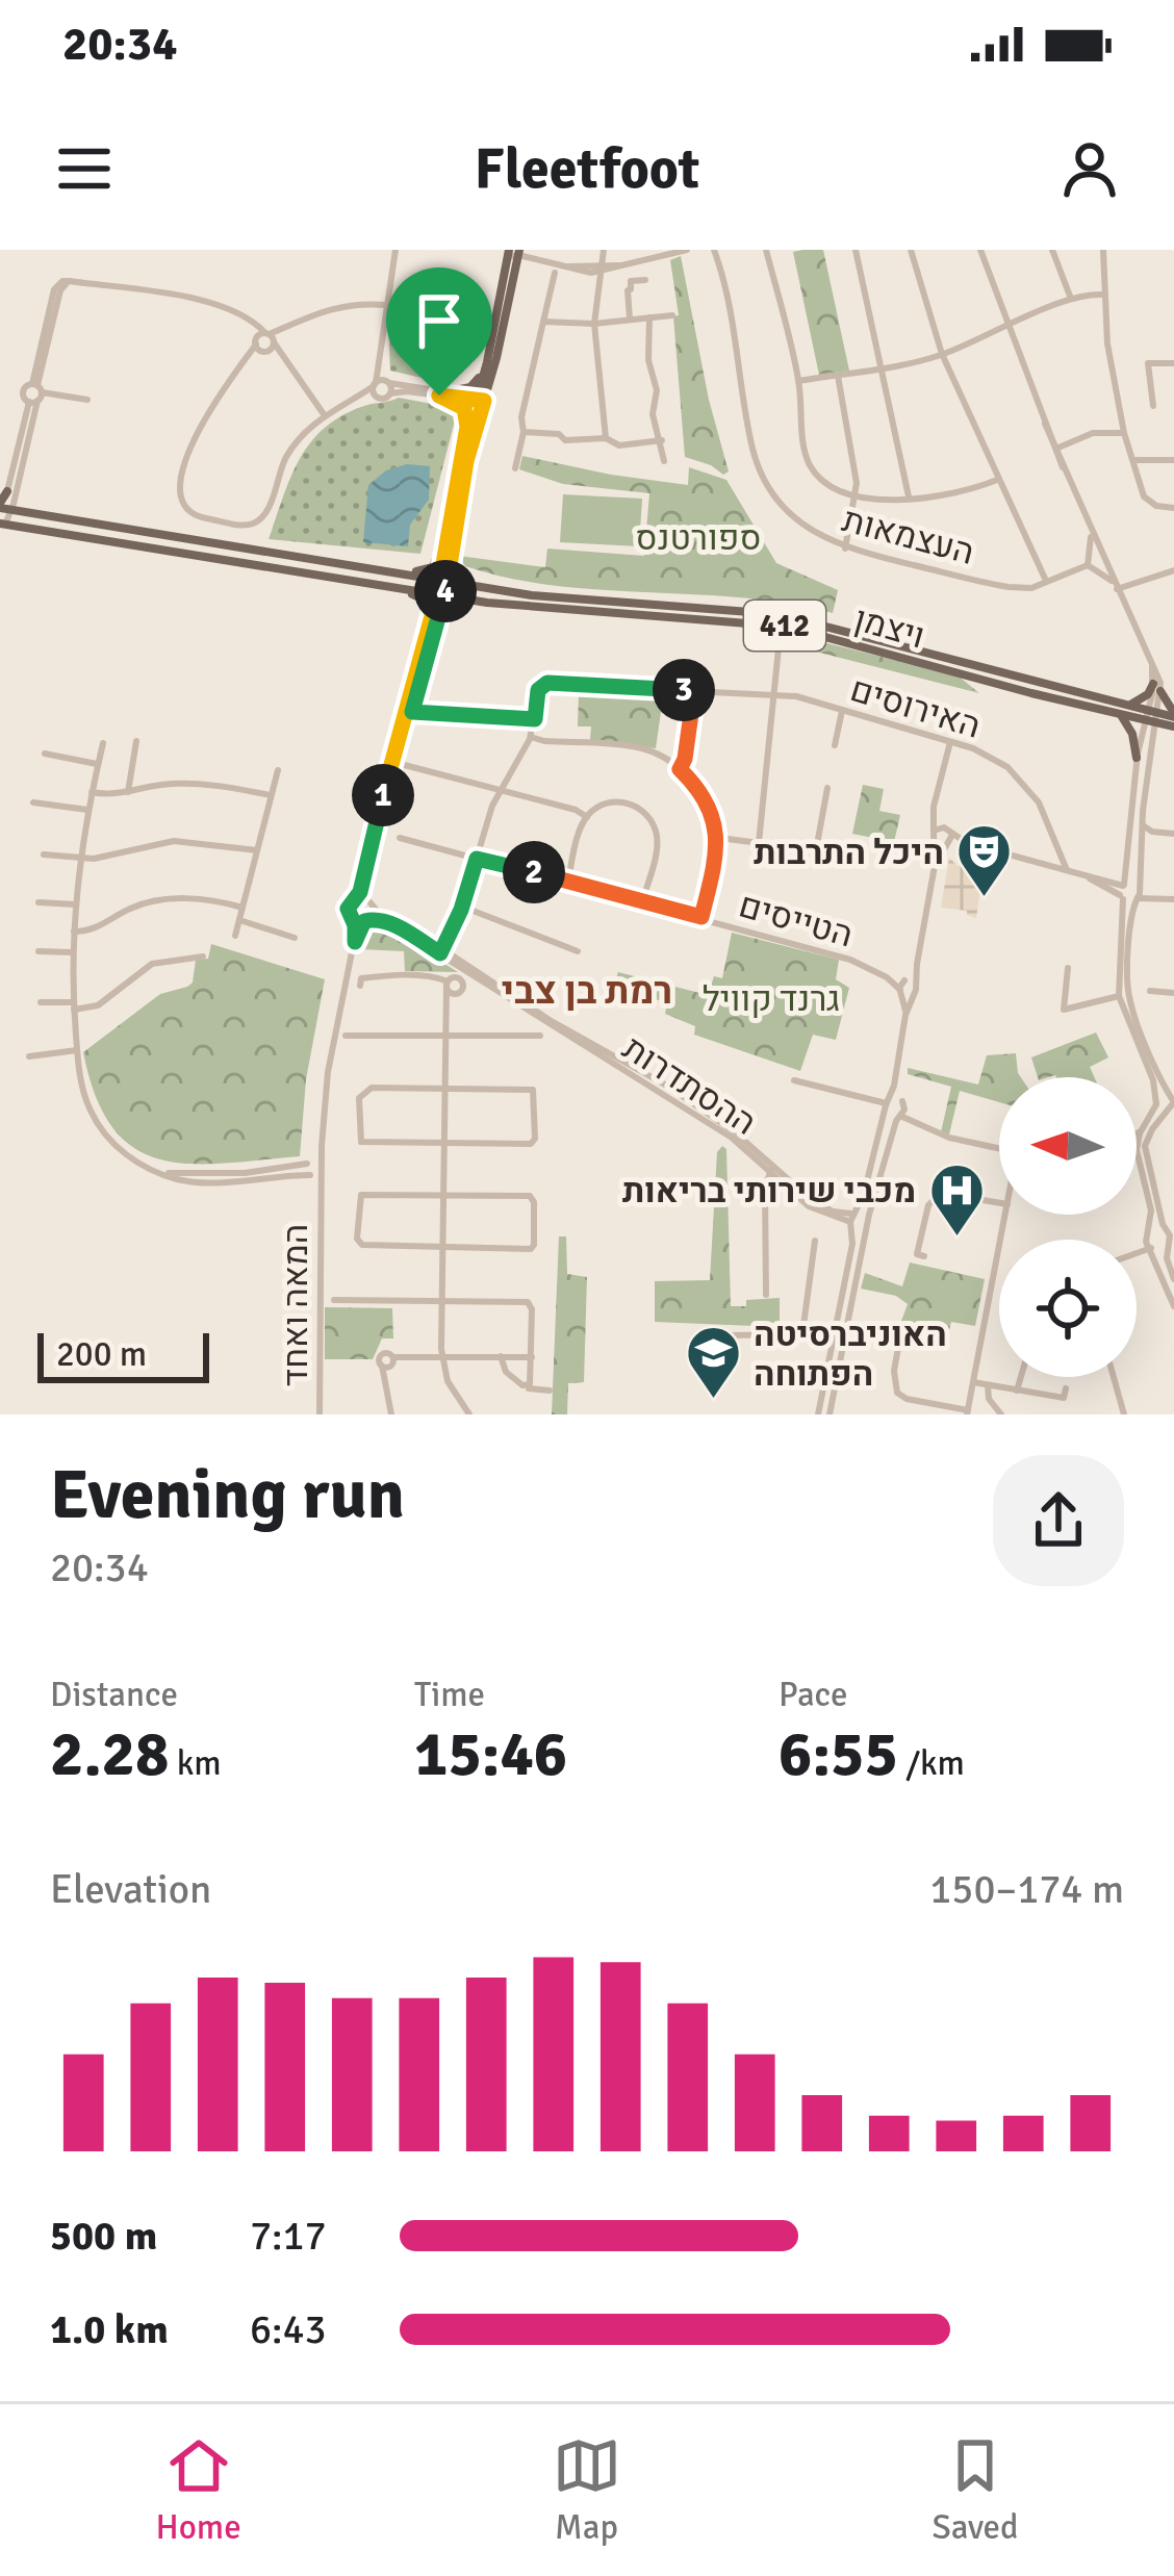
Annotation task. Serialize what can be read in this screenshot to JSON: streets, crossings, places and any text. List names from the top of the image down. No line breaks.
{"streets":{"main road":["412","ויצמן"],"street":["העצמאות","האירוסים","הטייסים","ההסתדרות","המאה ואחד"]},"crossings":[["412","ויצמן"],["ההסתדרות","המאה ואחד"]],"districts":["רמת בן צבי"],"parks":["ספורטנס","גרנד קוויל"],"places":{"theatre":["היכל התרבות"],"hospital":["מכבי שירותי בריאות"],"school or university":["האוניברסיטה הפתוחה"]},"scale_bar":"200 m","north":"left","page":{"status":"20:34","header":"Fleetfoot","pins":["4","3","1","2"],"scale":"200 m","heading":["Evening run","20:34"],"stats":[["Distance","2.28 km"],["Time","15:46"],["Pace","6:55 /km"]],"chart":["Elevation","150–174 m"],"list":[{"name":"500 m","note":"7:17"},{"name":"1.0 km","note":"6:43"}],"tabs":["Home","Map","Saved"]}}
